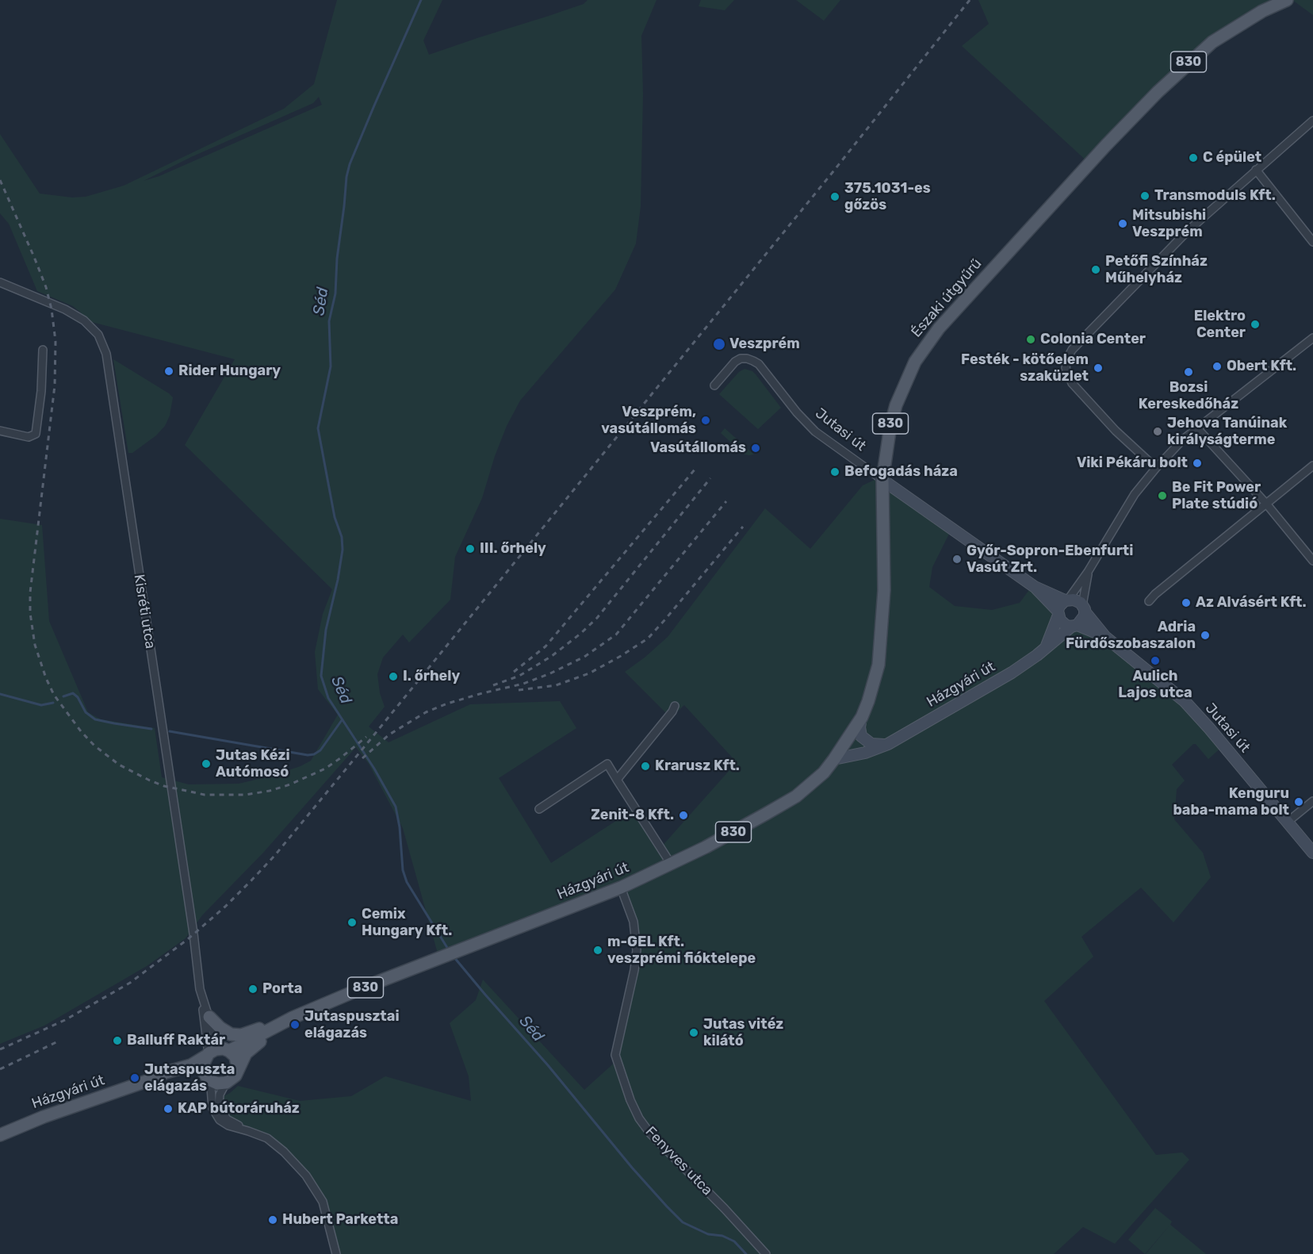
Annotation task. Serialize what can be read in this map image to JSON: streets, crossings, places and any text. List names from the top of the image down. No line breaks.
{"streets":{"main road":["830","Északi útgyűrű","Házgyári út"],"street":["Jutasi út","Kisréti utca","Fenyves utca"]},"crossings":[["830","Kisréti utca"],["830","Házgyári út"],["Északi útgyűrű","Jutasi út"],["Északi útgyűrű","Házgyári út"],["Jutasi út","Házgyári út"],["Kisréti utca","Házgyári út"],["Házgyári út","Fenyves utca"]],"water":["Séd"],"places":["C épület","Transmoduls Kft.","375.1031-es gőzös","Mitsubishi Veszprém","Petőfi Színház Műhelyház","Elektro Center","Colonia Center","Veszprém","Obert Kft.","Festék - kötőelem szaküzlet","Rider Hungary","Bozsi Kereskedőház","Veszprém, vasútállomás","Jehova Tanúinak királyságterme","Vasútállomás","Viki Pékáru bolt","Befogadás háza","Be Fit Power Plate stúdió","III. őrhely","Győr-Sopron-Ebenfurti Vasút Zrt.","Az Alvásért Kft.","Adria Fürdőszobaszalon","Aulich Lajos utca","I. őrhely","Jutas Kézi Autómosó","Krarusz Kft.","Kenguru baba-mama bolt","Zenit-8 Kft.","Cemix Hungary Kft.","m-GEL Kft. veszprémi fióktelepe","Porta","Jutaspusztai elágazás","Jutas vitéz kilátó","Balluff Raktár","Jutaspuszta elágazás","KAP bútoráruház","Hubert Parketta"]}
